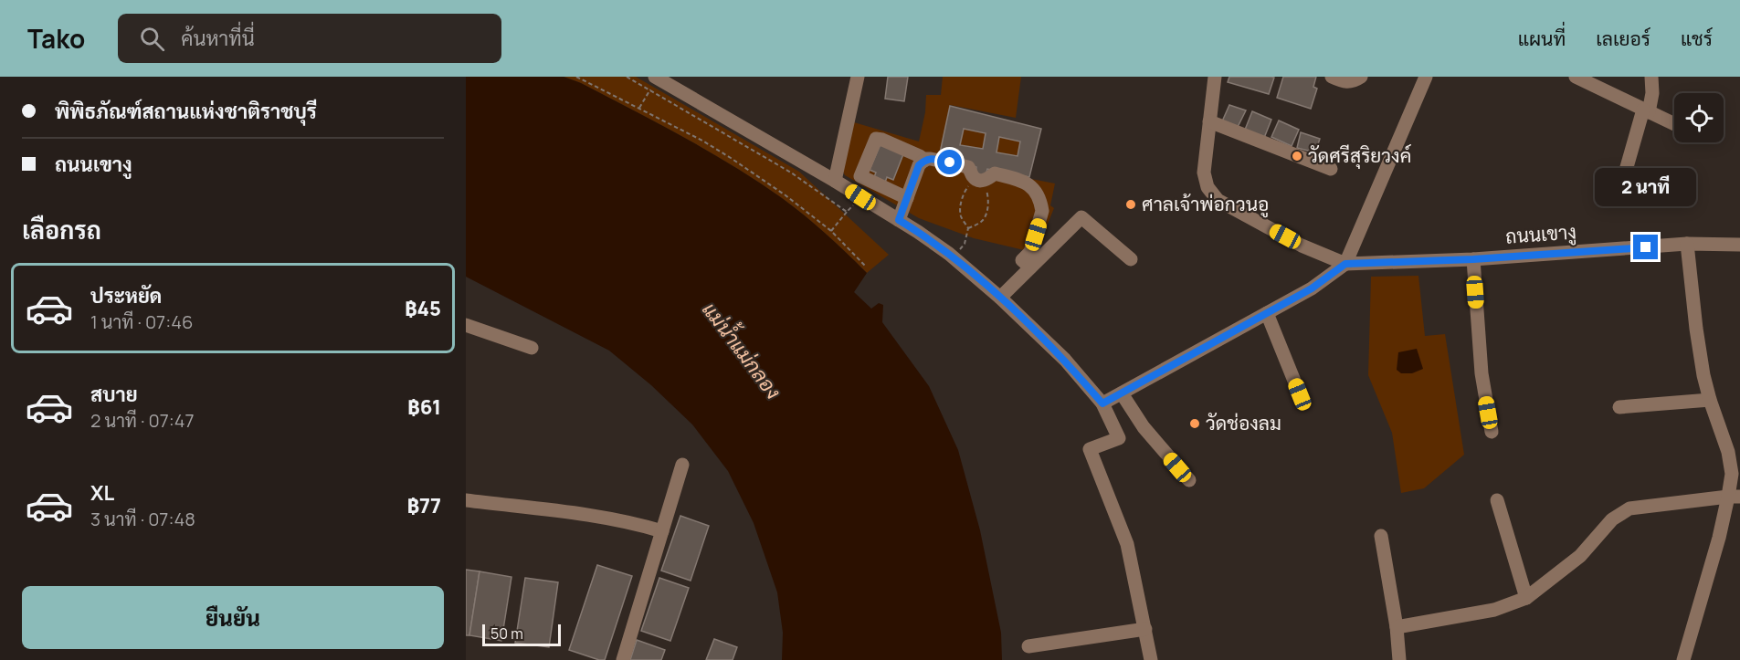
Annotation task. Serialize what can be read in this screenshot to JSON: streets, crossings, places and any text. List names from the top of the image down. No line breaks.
{"streets":{"street":["ถนนเขางู"]},"water":["แม่น้ำแม่กลอง"],"places":["วัดศรีสุริยวงค์","ศาลเจ้าพ่อกวนอู","วัดช่องลม"],"scale_bar":"50 m","page":{"header":"Tako","search":"ค้นหาที่นี่","nav":["แผนที่","เลเยอร์","แชร์"],"banner":["พิพิธภัณฑ์สถานแห่งชาติราชบุรี","ถนนเขางู"],"bubble":"2 นาที","heading":"เลือกรถ","list":[{"name":"ประหยัด","note":"1 นาที · 07:46","value":"฿45"},{"name":"สบาย","note":"2 นาที · 07:47","value":"฿61"},{"name":"XL","note":"3 นาที · 07:48","value":"฿77"}],"buttons":"ยืนยัน","scale":"50 m"}}
